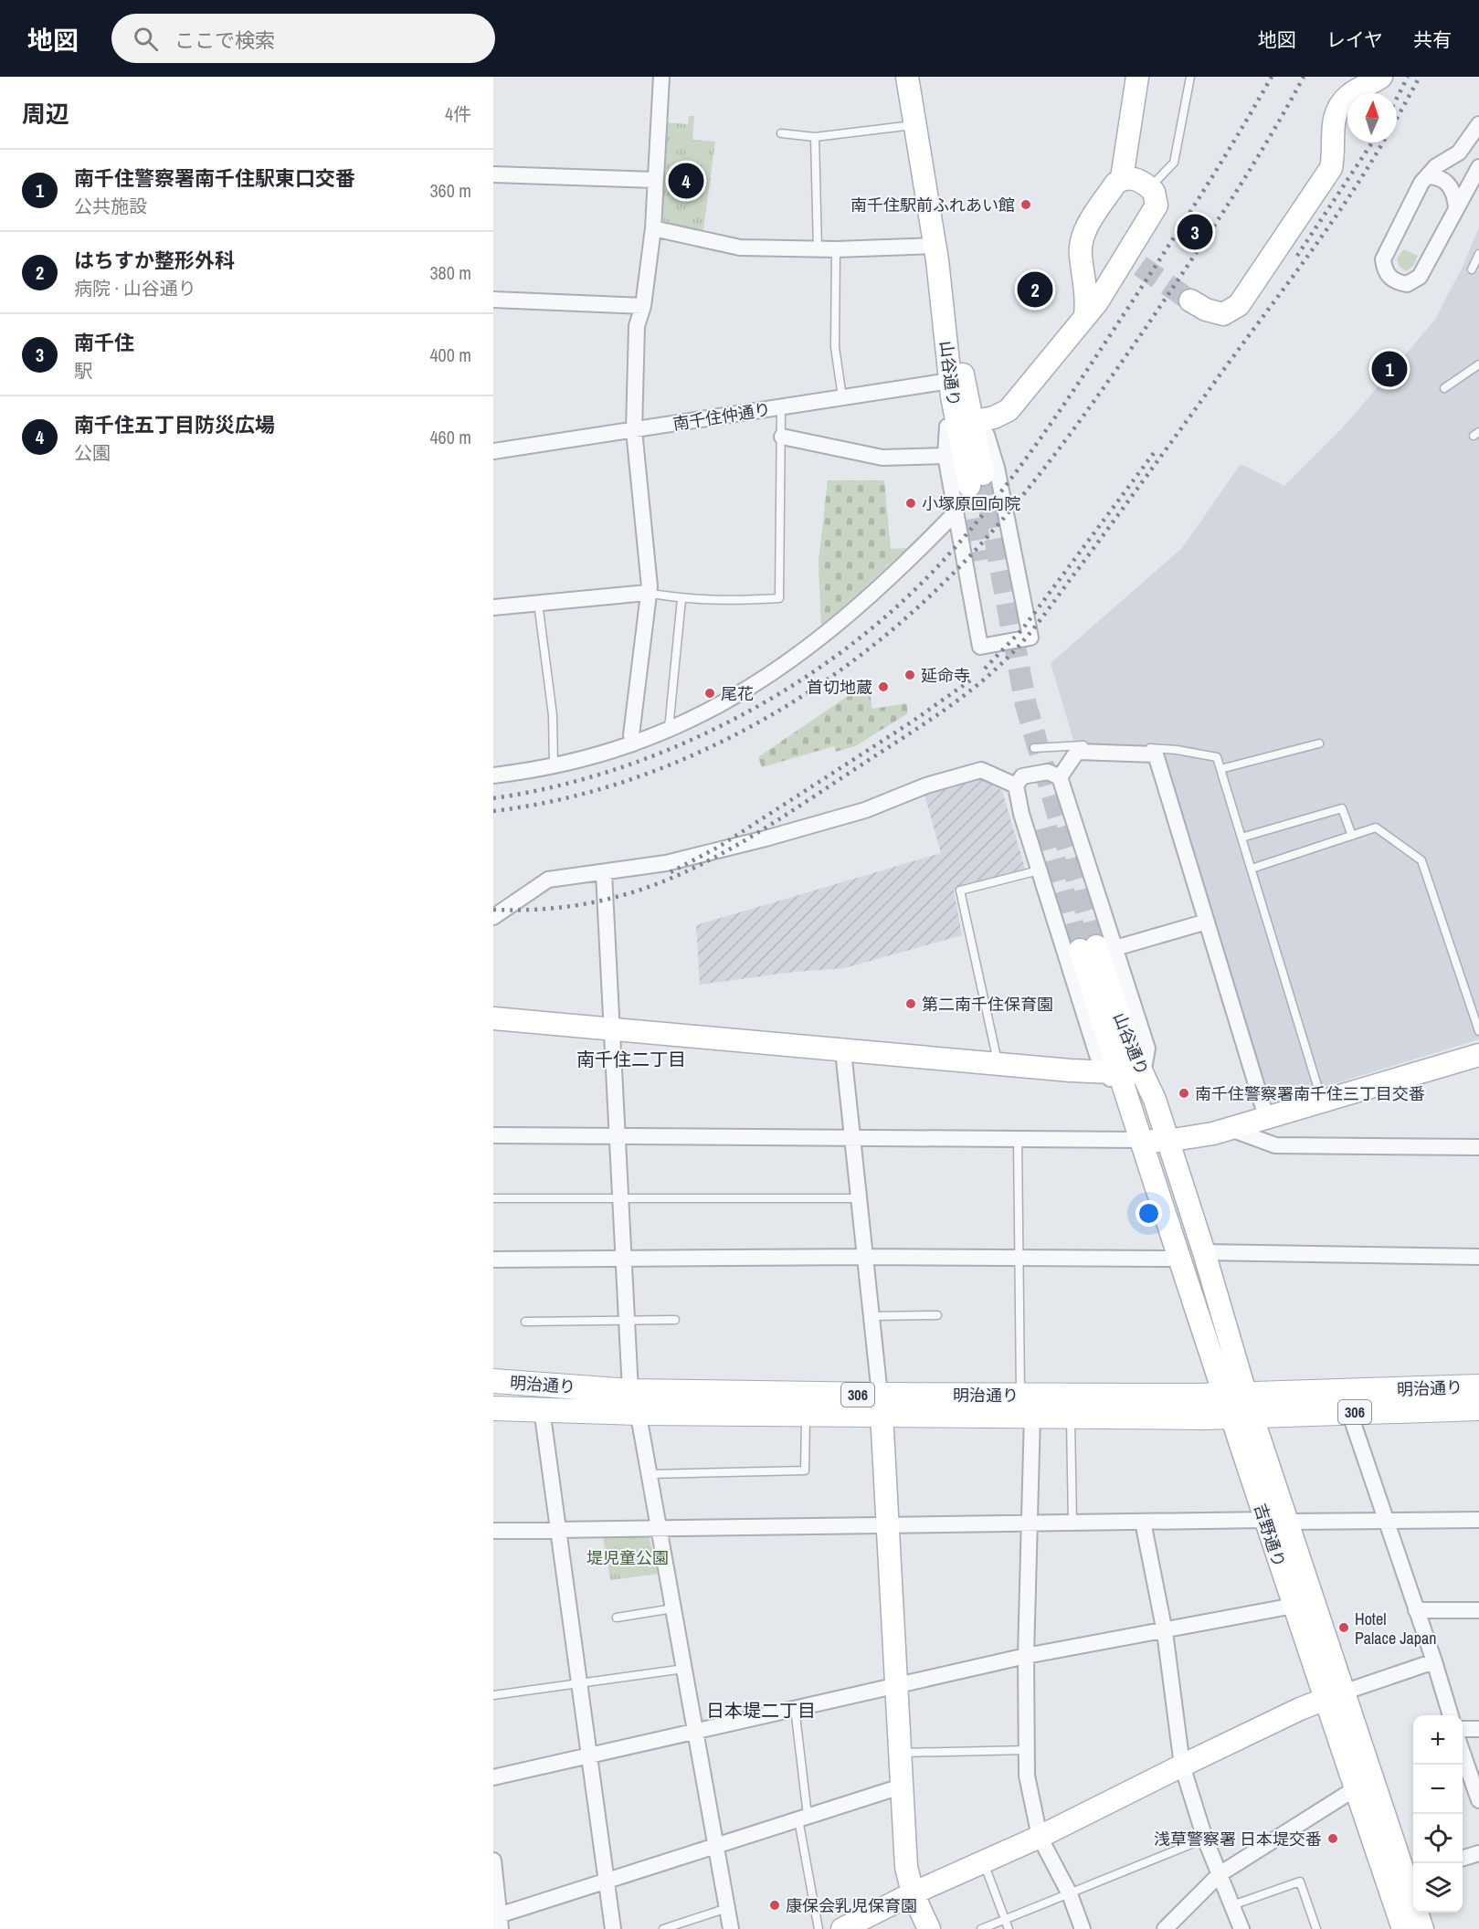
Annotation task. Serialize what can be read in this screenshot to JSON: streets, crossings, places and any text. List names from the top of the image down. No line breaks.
{"streets":{"main road":["明治通り","306"],"street":["山谷通り","南千住仲通り","吉野通り"]},"crossings":[["山谷通り","南千住仲通り"],["山谷通り","吉野通り"],["明治通り","吉野通り"]],"districts":["南千住二丁目","日本堤二丁目"],"parks":["堤児童公園"],"places":["南千住駅前ふれあい館","小塚原回向院","延命寺","首切地蔵","尾花","第二南千住保育園","南千住警察署南千住三丁目交番","Hotel Palace Japan","浅草警察署 日本堤交番","康保会乳児保育園"],"north":"top","page":{"header":"地図","search":"ここで検索","nav":["地図","レイヤ","共有"],"heading":["周辺","4件"],"list":[{"mark":"1","name":"南千住警察署南千住駅東口交番","note":"公共施設","value":"360 m"},{"mark":"2","name":"はちすか整形外科","note":"病院 · 山谷通り","value":"380 m"},{"mark":"3","name":"南千住","note":"駅","value":"400 m"},{"mark":"4","name":"南千住五丁目防災広場","note":"公園","value":"460 m"}],"pins":["4","3","2","1"],"map_buttons":["+","−"]}}
